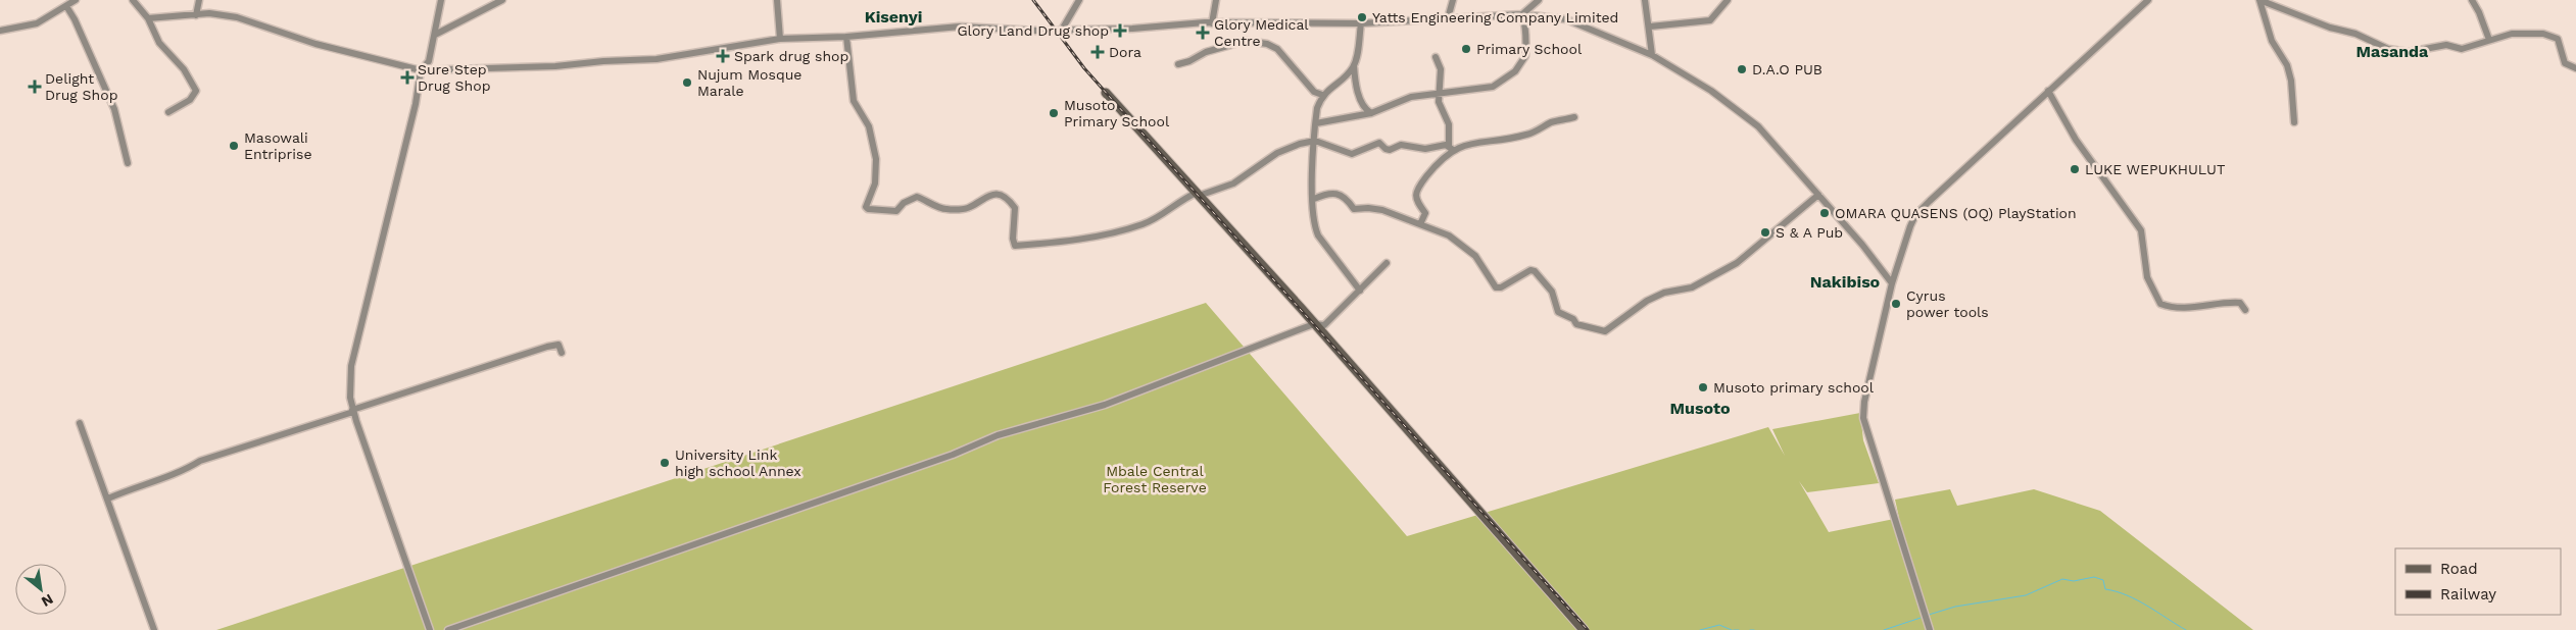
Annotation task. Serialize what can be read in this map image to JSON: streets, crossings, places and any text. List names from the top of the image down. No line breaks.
{"districts":["Kisenyi","Masanda","Nakibiso","Musoto"],"parks":["Mbale Central Forest Reserve"],"places":{"other":["Yatts Engineering Company Limited","Primary School","D.A.O PUB","Nujum Mosque Marale","Musoto Primary School","Masowali Entriprise","LUKE WEPUKHULUT","OMARA QUASENS (OQ) PlayStation","S & A Pub","Cyrus power tools","Musoto primary school","University Link high school Annex"],"health":["Glory Land Drug shop","Glory Medical Centre","Dora","Spark drug shop","Sure Step Drug Shop","Delight Drug Shop"]},"legend":["Road","Railway"],"north":"bottom right"}
